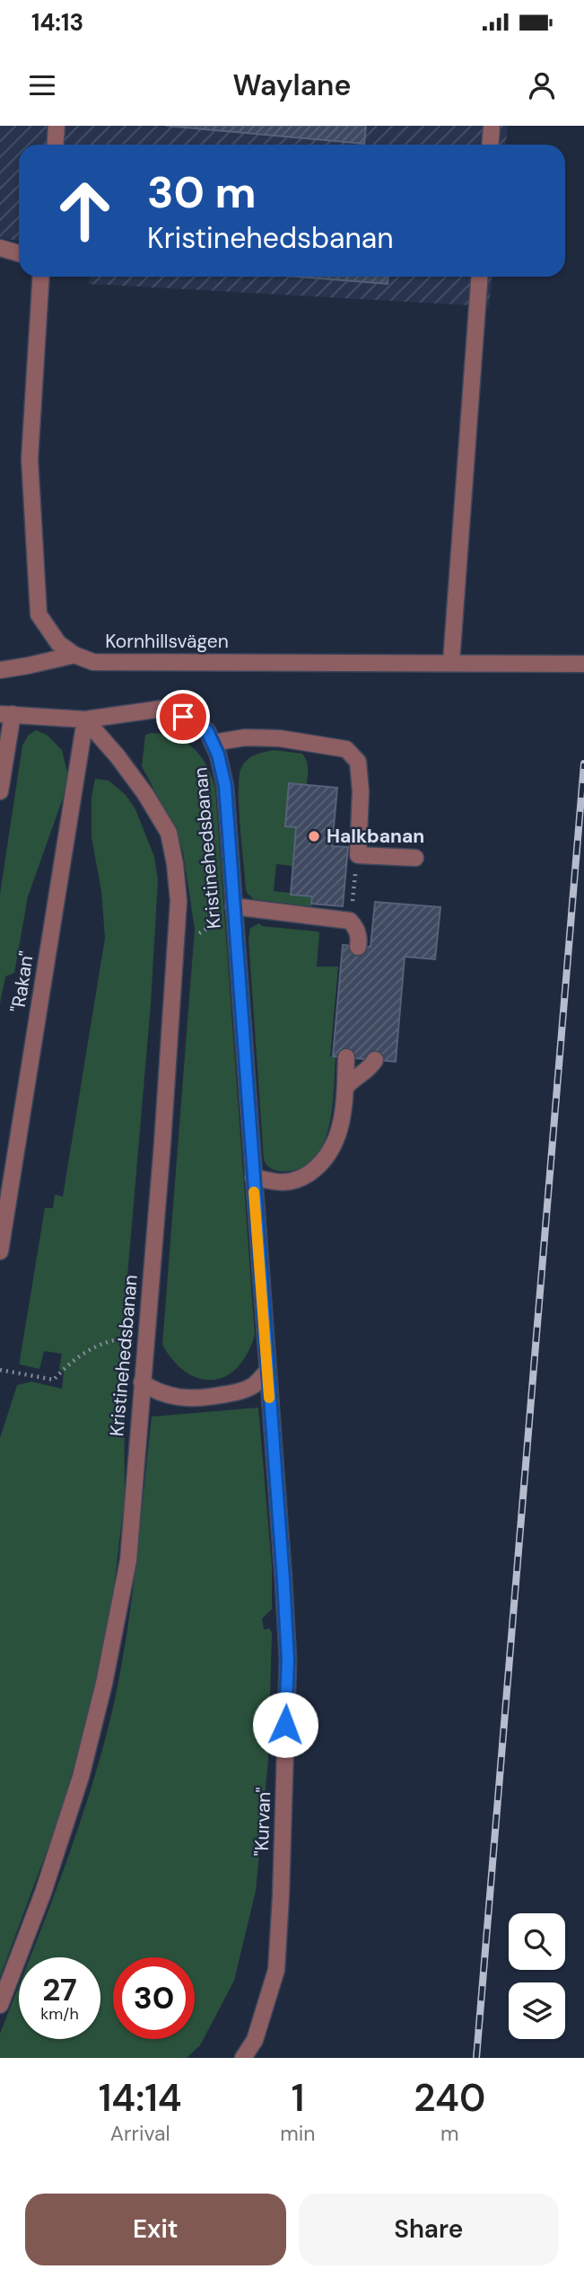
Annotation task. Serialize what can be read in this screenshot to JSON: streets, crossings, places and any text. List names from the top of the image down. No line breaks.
{"streets":{"street":["Kornhillsvägen","Kristinehedsbanan","\"Rakan\"","\"Kurvan\""]},"crossings":[["Kristinehedsbanan","\"Rakan\""],["Kristinehedsbanan","\"Kurvan\""]],"places":["Halkbanan"],"page":{"status":"14:13","header":"Waylane","turn":["30 m","Kristinehedsbanan"],"speed":"27 km/h","limit":"30","eta":["14:14","Arrival","1","min","240","m"],"buttons":["Exit","Share"]}}
